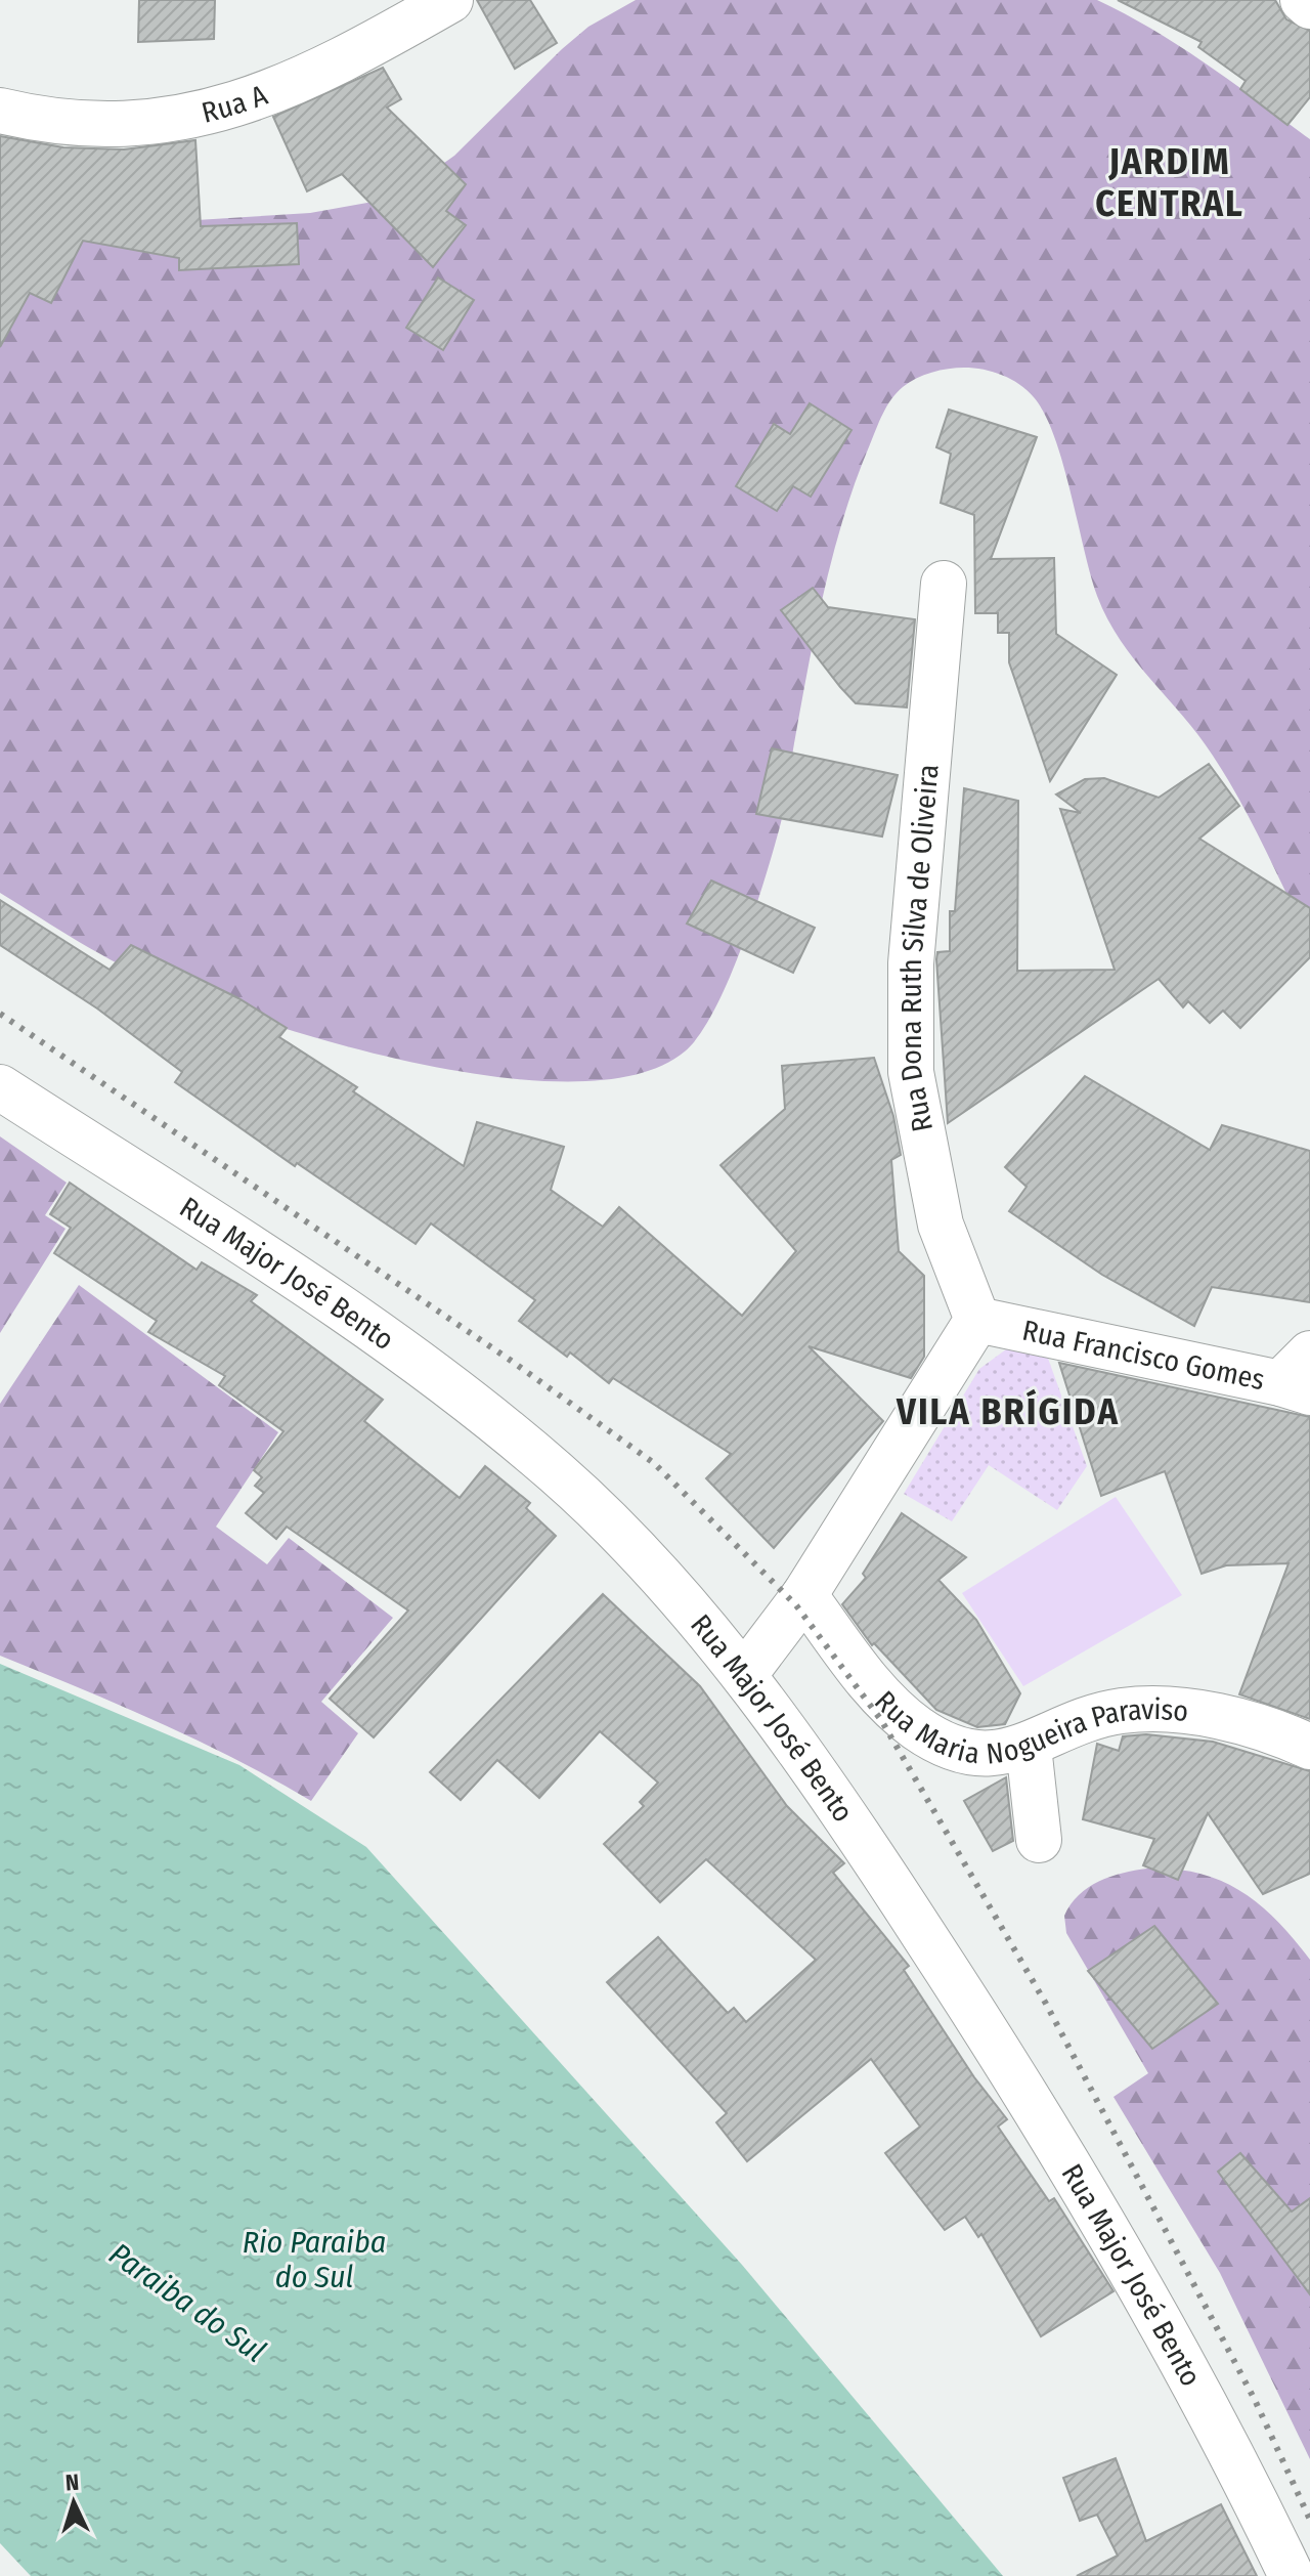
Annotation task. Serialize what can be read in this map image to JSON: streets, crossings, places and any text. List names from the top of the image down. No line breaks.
{"streets":{"street":["Rua A","Rua Dona Ruth Silva de Oliveira","Rua Major José Bento","Rua Francisco Gomes","Rua Maria Nogueira Paraviso"]},"crossings":[["Rua Dona Ruth Silva de Oliveira","Rua Francisco Gomes"]],"districts":["JARDIM CENTRAL","VILA BRÍGIDA"],"water":["Rio Paraiba do Sul","Paraiba do Sul"],"north":"top"}
